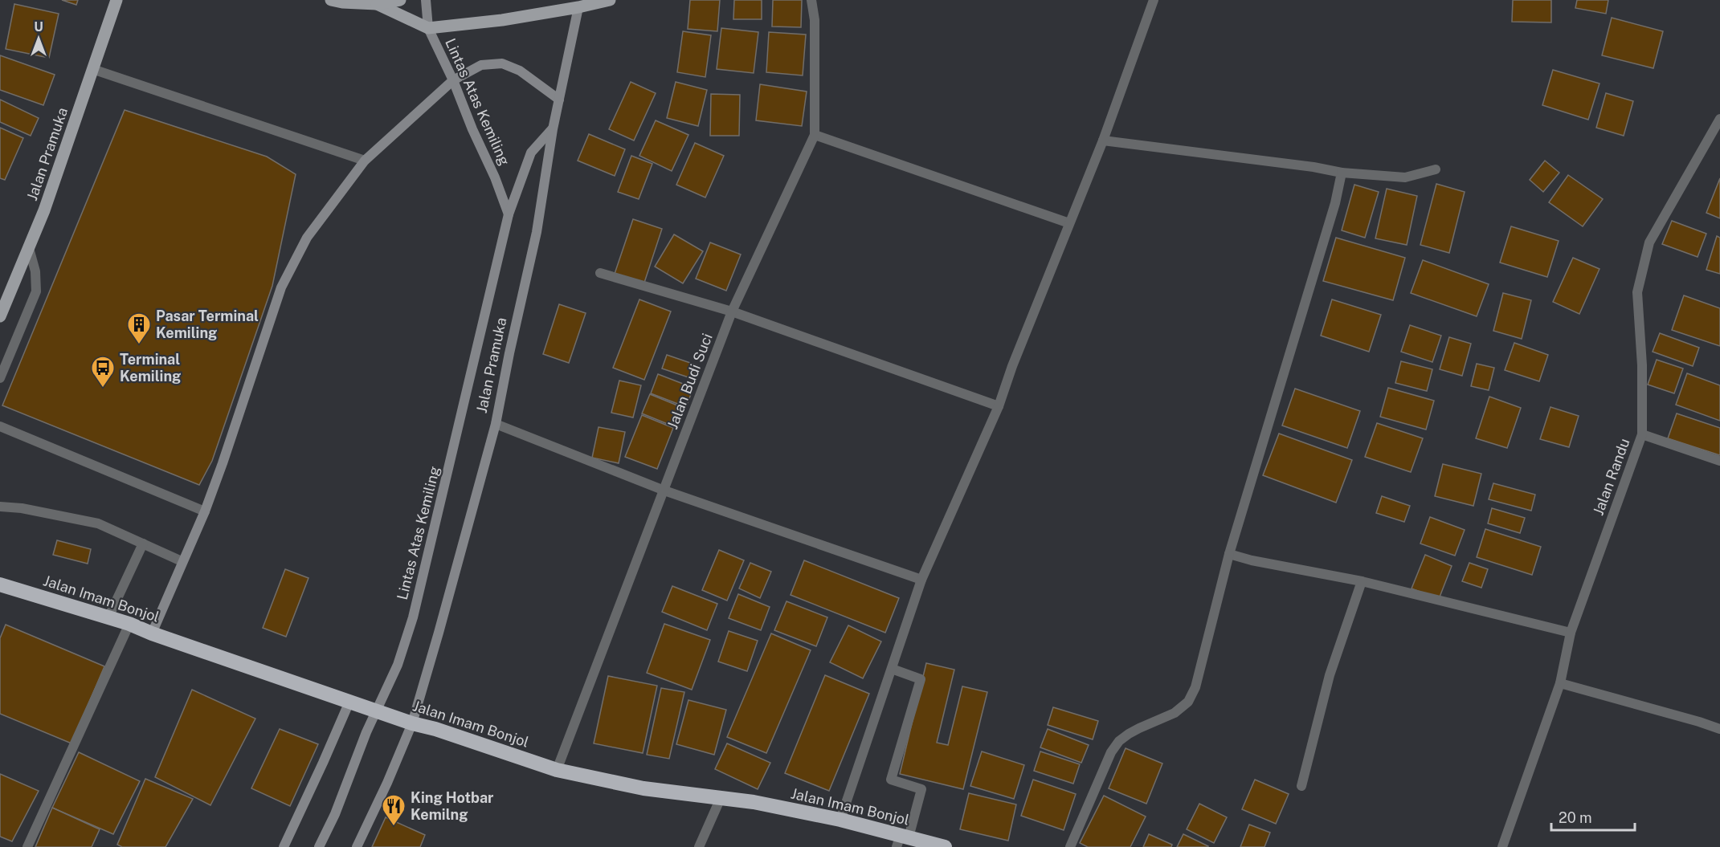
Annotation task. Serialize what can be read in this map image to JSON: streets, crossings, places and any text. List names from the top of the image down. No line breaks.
{"streets":{"highway":["Jalan Imam Bonjol"],"main road":["Jalan Pramuka"],"street":["Lintas Atas Kemiling","Jalan Budi Suci","Jalan Randu"]},"crossings":[["Lintas Atas Kemiling","Jalan Pramuka"],["Jalan Pramuka","Jalan Imam Bonjol"],["Jalan Budi Suci","Jalan Imam Bonjol"]],"places":{"building":["Pasar Terminal Kemiling"],"bus stop":["Terminal Kemiling"],"restaurant":["King Hotbar Kemilng"]},"scale_bar":"20 m","north":"top"}
